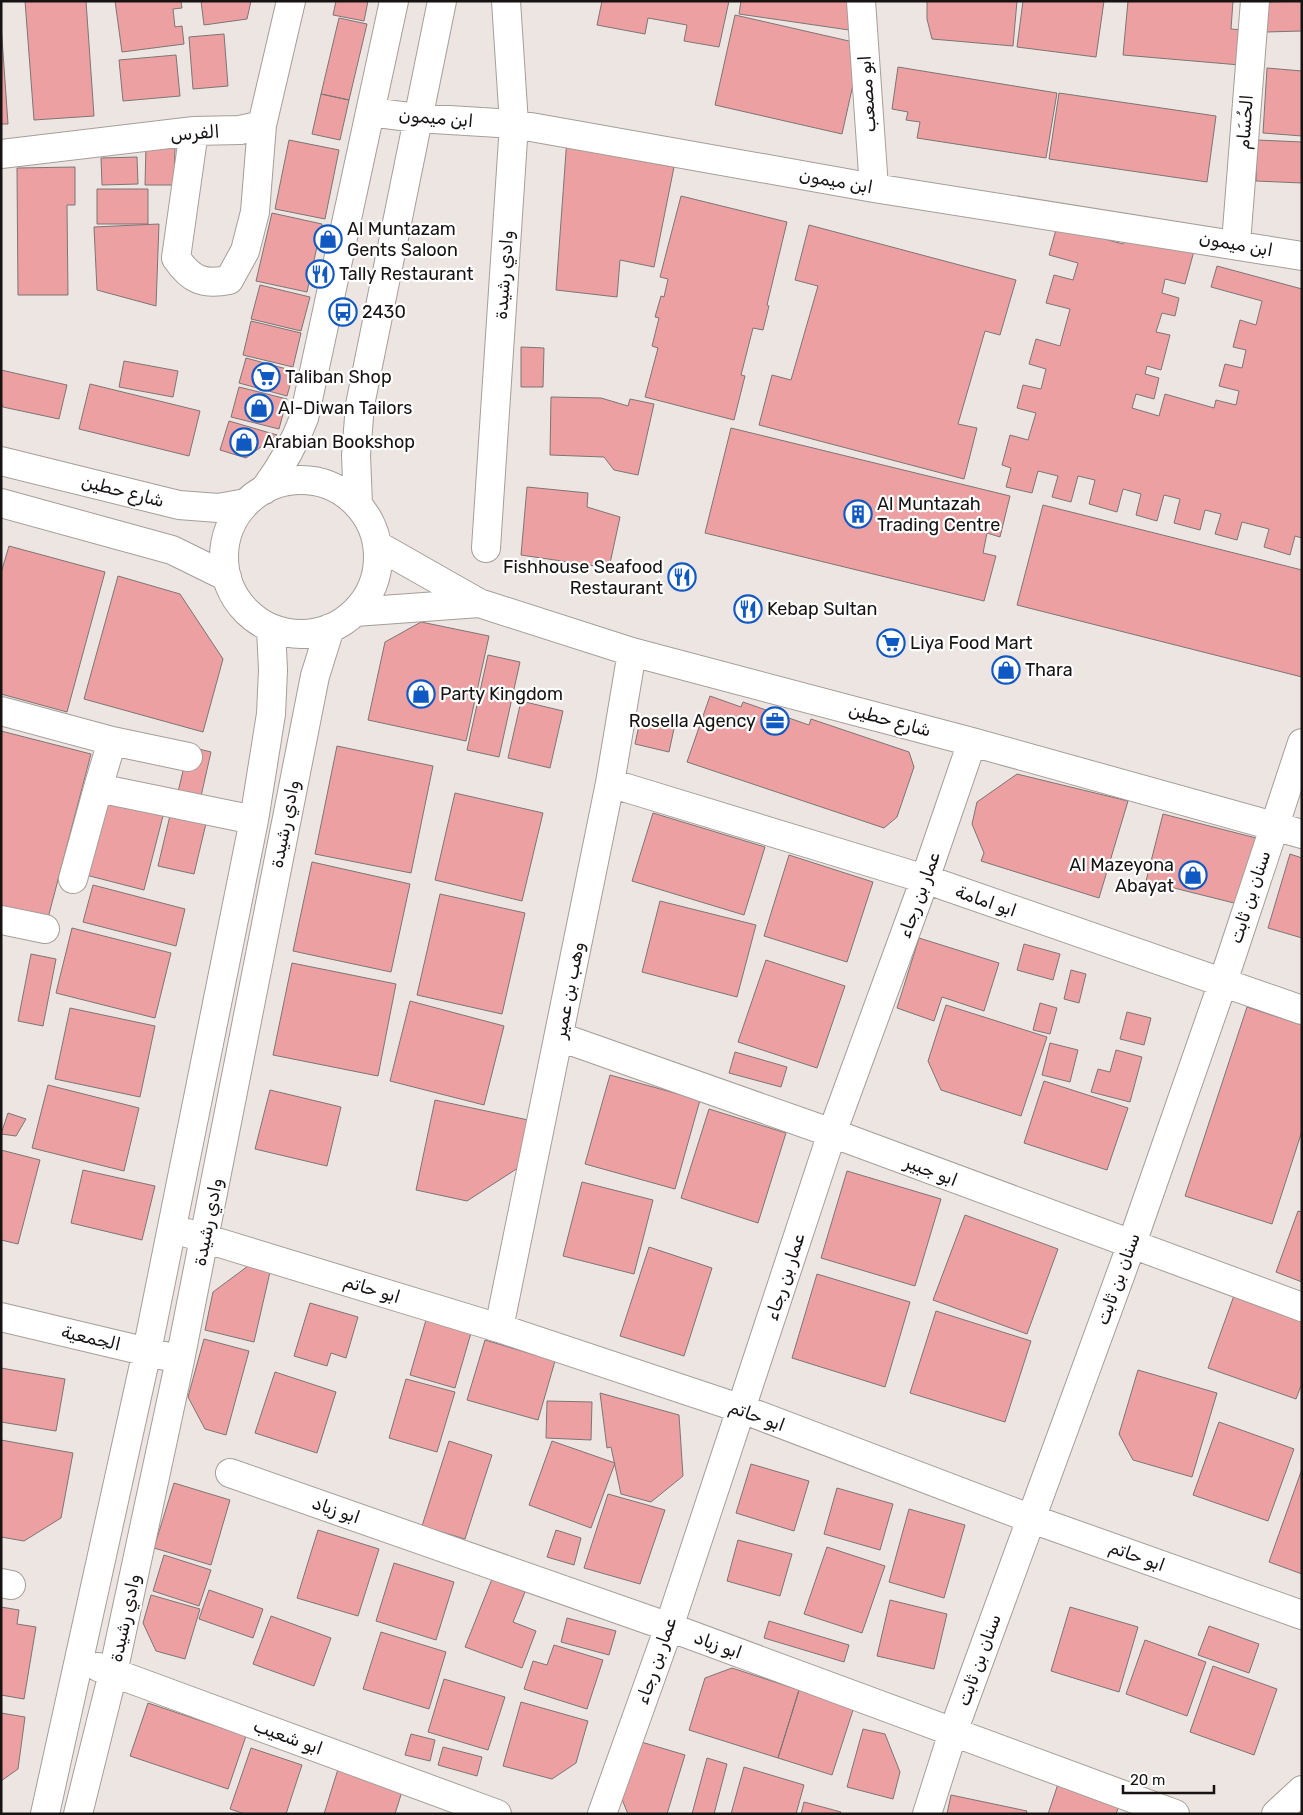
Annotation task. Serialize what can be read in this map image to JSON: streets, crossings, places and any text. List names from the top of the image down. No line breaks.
{"streets":{"street":["ابو مصعب","ابن ميمون","الحُسَام","الفرس","وادي رشيدة","شارع حطين","عمار بن رجاء","سنان بن ثابت","ابو امامة","وهب بن عمير","ابو جبير","ابو حاتم","الجمعية","ابو زياد","ابو شعيب"]},"crossings":[["ابو مصعب","ابن ميمون"],["ابن ميمون","الحُسَام"],["ابن ميمون","وادي رشيدة"],["وادي رشيدة","شارع حطين"],["وادي رشيدة","ابو حاتم"],["وادي رشيدة","الجمعية"],["وادي رشيدة","ابو شعيب"],["شارع حطين","عمار بن رجاء"],["شارع حطين","سنان بن ثابت"],["شارع حطين","وهب بن عمير"],["عمار بن رجاء","ابو امامة"],["عمار بن رجاء","ابو جبير"],["عمار بن رجاء","ابو حاتم"],["عمار بن رجاء","ابو زياد"],["سنان بن ثابت","ابو امامة"],["سنان بن ثابت","ابو جبير"],["سنان بن ثابت","ابو حاتم"],["سنان بن ثابت","ابو زياد"],["ابو امامة","وهب بن عمير"],["وهب بن عمير","ابو جبير"],["وهب بن عمير","ابو حاتم"]],"places":{"shop":["Al Muntazam Gents Saloon","Al-Diwan Tailors","Arabian Bookshop","Thara","Party Kingdom","Al Mazeyona Abayat"],"restaurant":["Tally Restaurant","Fishhouse Seafood Restaurant","Kebap Sultan"],"bus stop":["2430"],"supermarket":["Taliban Shop","Liya Food Mart"],"building":["Al Muntazah Trading Centre"],"office":["Rosella Agency"]},"scale_bar":"20 m"}
